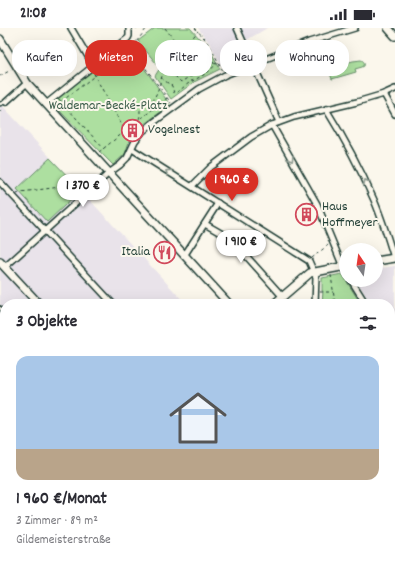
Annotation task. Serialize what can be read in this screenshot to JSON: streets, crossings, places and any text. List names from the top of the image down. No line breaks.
{"parks":["Waldemar-Becké-Platz"],"places":{"building":["Vogelnest","Haus Hoffmeyer"],"restaurant":["Italia"]},"north":"top","page":{"status":"21:08","chip":["Kaufen","Mieten","Filter","Neu","Wohnung"],"price":["1 960 €","1 370 €","1 910 €"],"heading":"3 Objekte","list":[{"name":"1 960 €/Monat","note":"3 Zimmer · 89 m² · Gildemeisterstraße"}]}}
